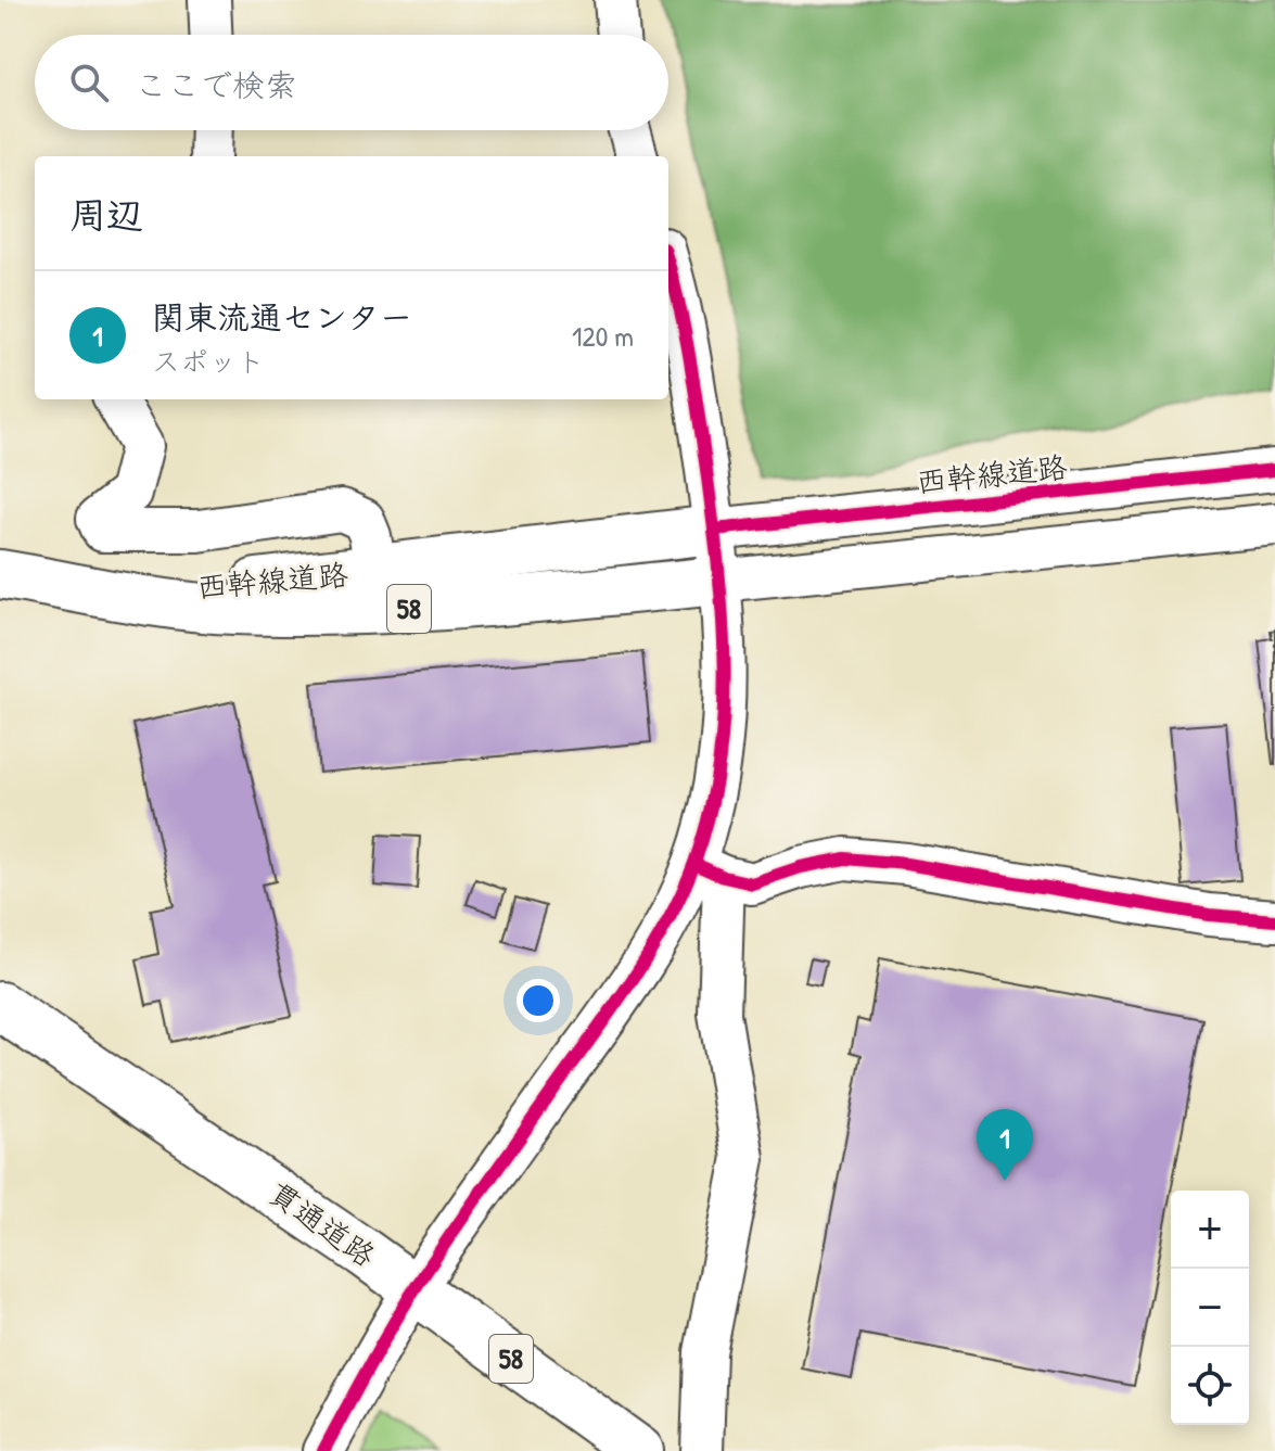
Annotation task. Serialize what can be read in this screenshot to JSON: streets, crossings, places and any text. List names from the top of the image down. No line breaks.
{"streets":{"main road":["西幹線道路","58","貫通道路"]},"page":{"search":"ここで検索","heading":"周辺","list":[{"mark":"1","name":"関東流通センター","note":"スポット","value":"120 m"}],"pins":"1","map_buttons":["+","−"]}}
